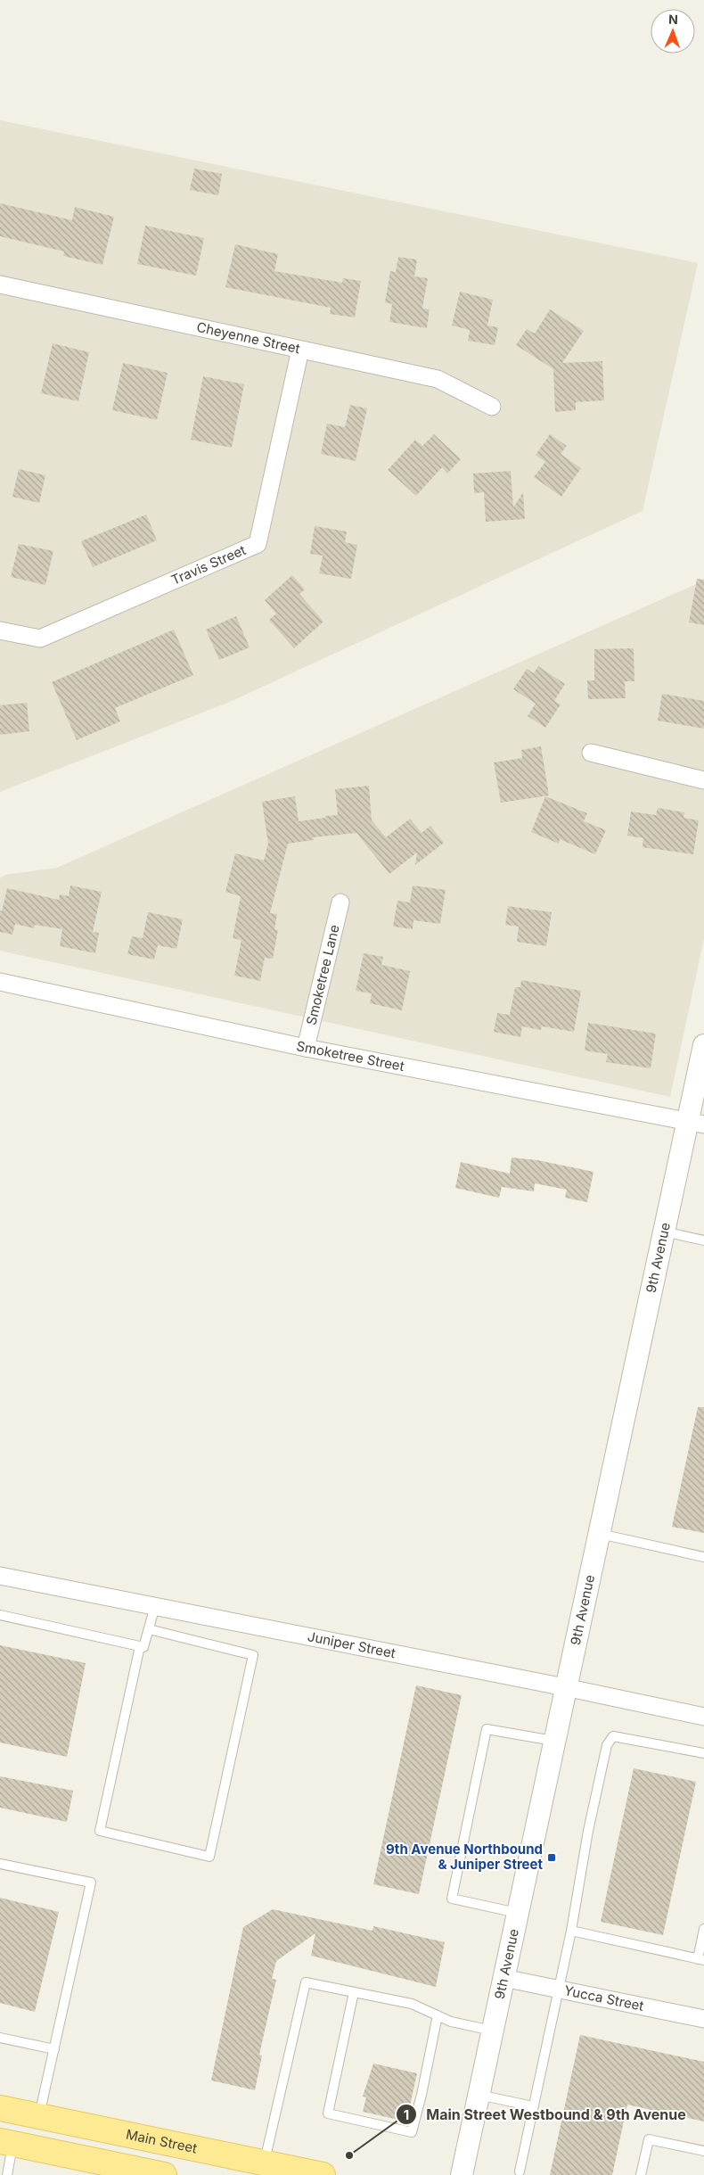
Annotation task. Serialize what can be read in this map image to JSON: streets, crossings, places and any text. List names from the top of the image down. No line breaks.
{"streets":{"main road":["Main Street"],"street":["Cheyenne Street","Travis Street","Smoketree Lane","Smoketree Street","9th Avenue","Juniper Street","Yucca Street"]},"crossings":[["Cheyenne Street","Travis Street"],["Smoketree Lane","Smoketree Street"],["Smoketree Street","9th Avenue"],["9th Avenue","Juniper Street"],["9th Avenue","Yucca Street"]],"places":{"transit":["9th Avenue Northbound & Juniper Street"],"other":["Main Street Westbound & 9th Avenue"]},"north":"top"}
